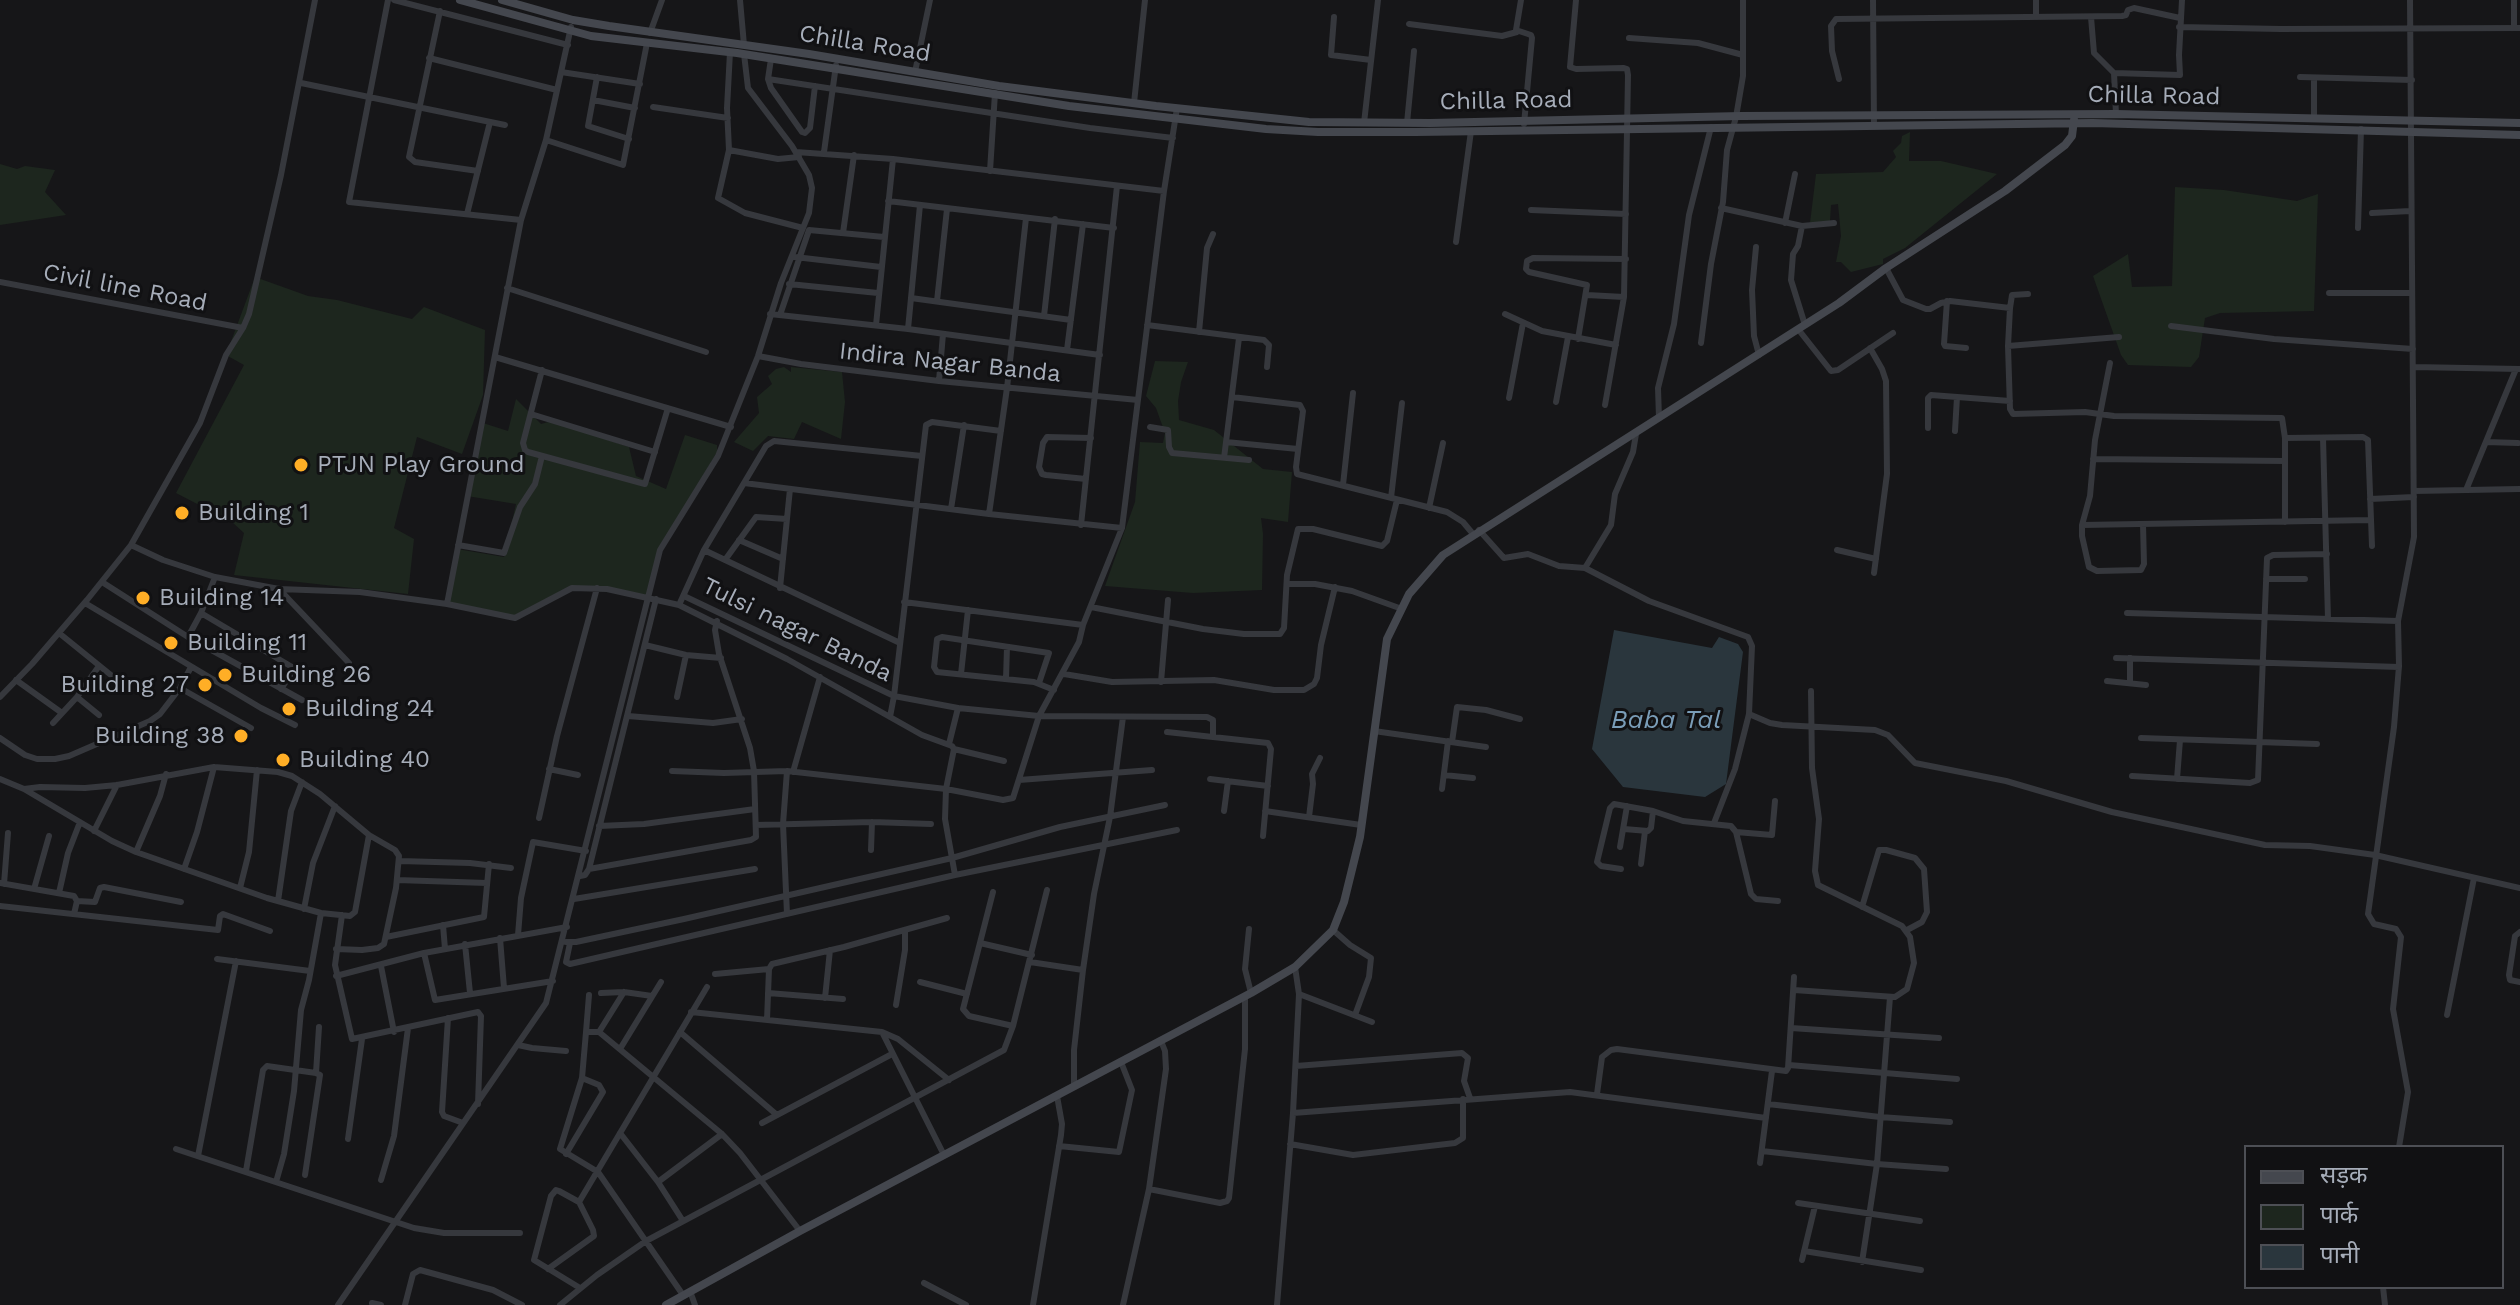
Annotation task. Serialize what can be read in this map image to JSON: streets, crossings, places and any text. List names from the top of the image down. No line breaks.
{"streets":{"main road":["Chilla Road"],"street":["Civil line Road","Indira Nagar Banda","Tulsi nagar Banda"]},"water":["Baba Tal"],"places":["PTJN Play Ground","Building 1","Building 14","Building 11","Building 26","Building 27","Building 24","Building 38","Building 40"],"legend":["सड़क","पार्क","पानी"]}
